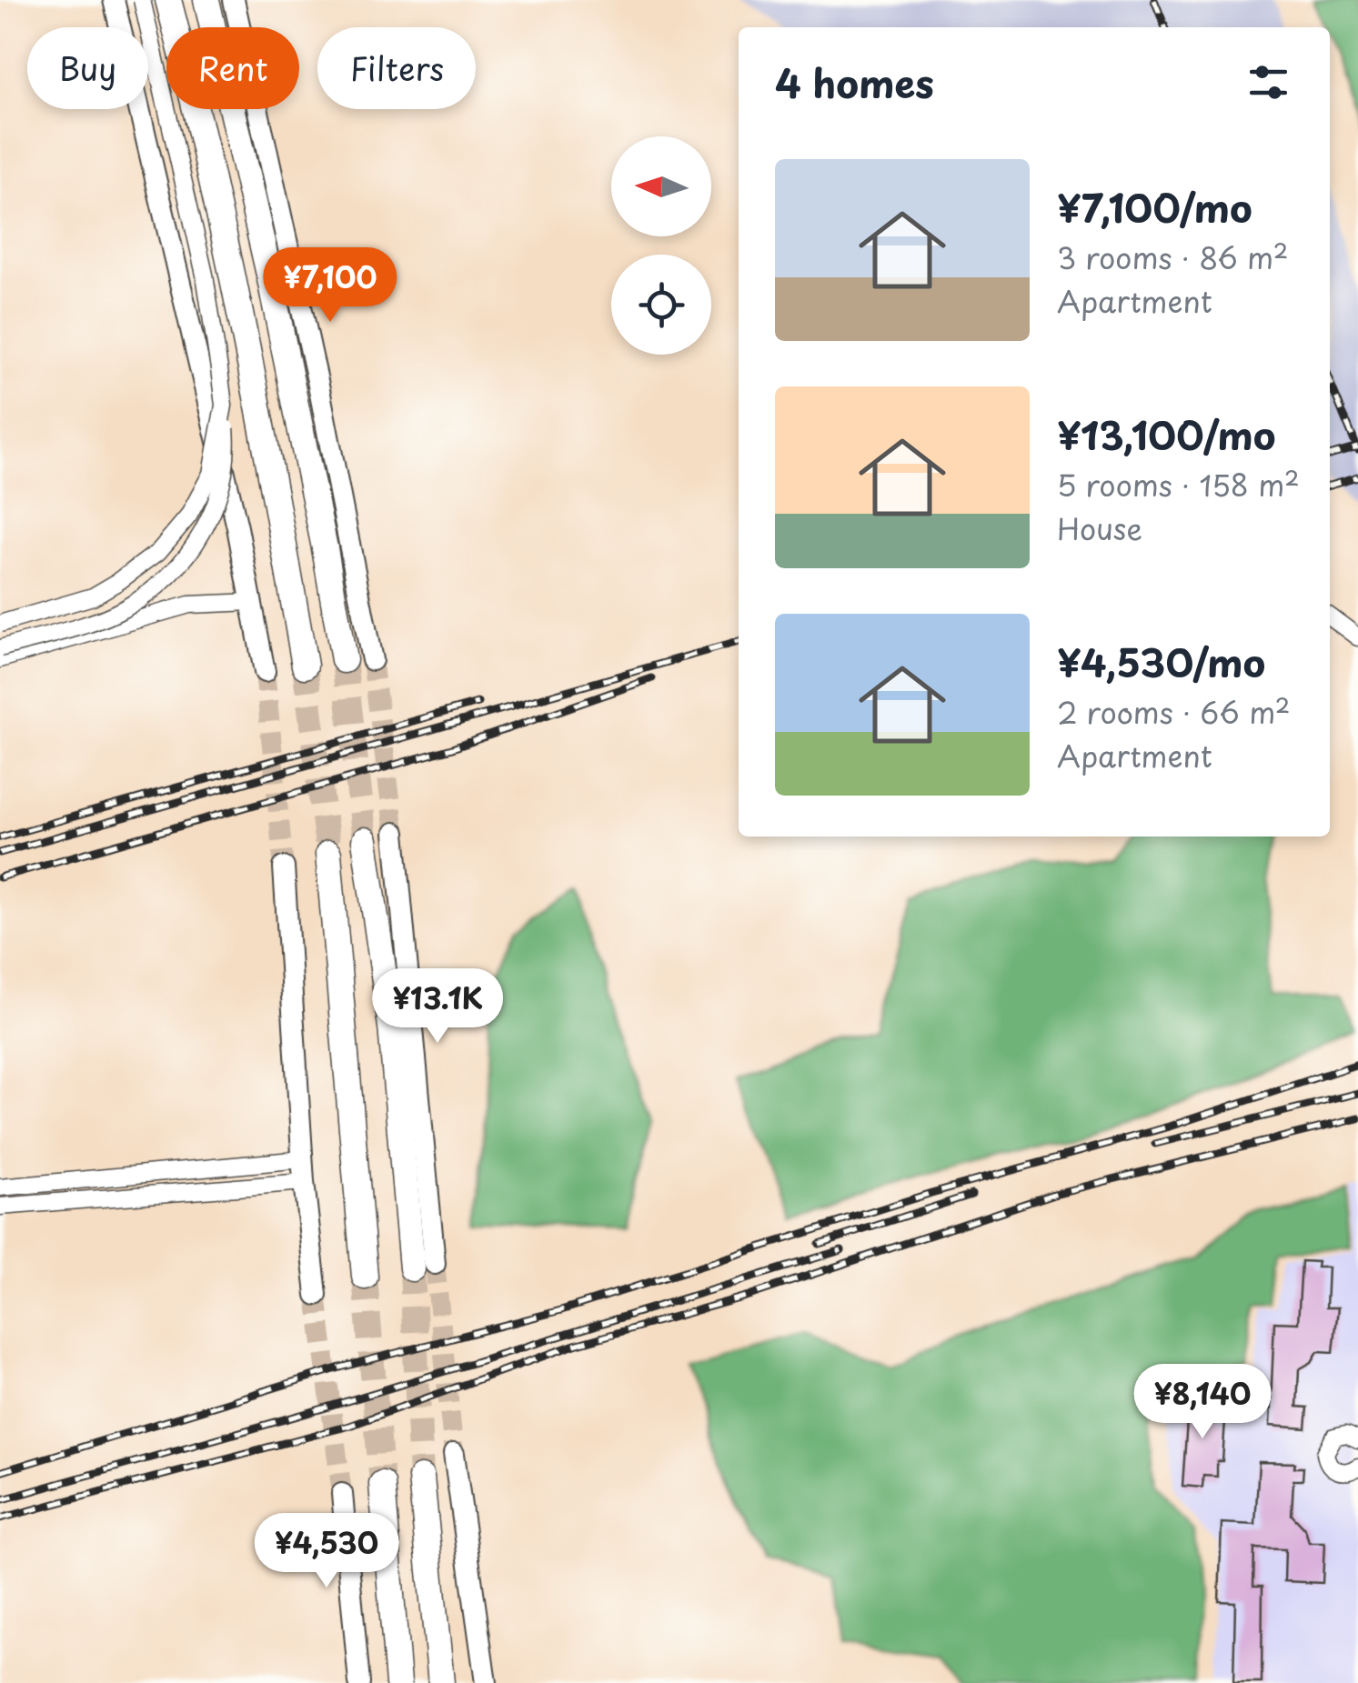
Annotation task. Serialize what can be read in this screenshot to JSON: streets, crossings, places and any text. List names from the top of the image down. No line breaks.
{"north":"left","page":{"chip":["Buy","Rent","Filters"],"heading":"4 homes","list":[{"name":"¥7,100/mo","note":"3 rooms · 86 m² · Apartment"},{"name":"¥13,100/mo","note":"5 rooms · 158 m² · House"},{"name":"¥4,530/mo","note":"2 rooms · 66 m² · Apartment"}],"price":["¥7,100","¥13.1K","¥8,140","¥4,530"]}}
